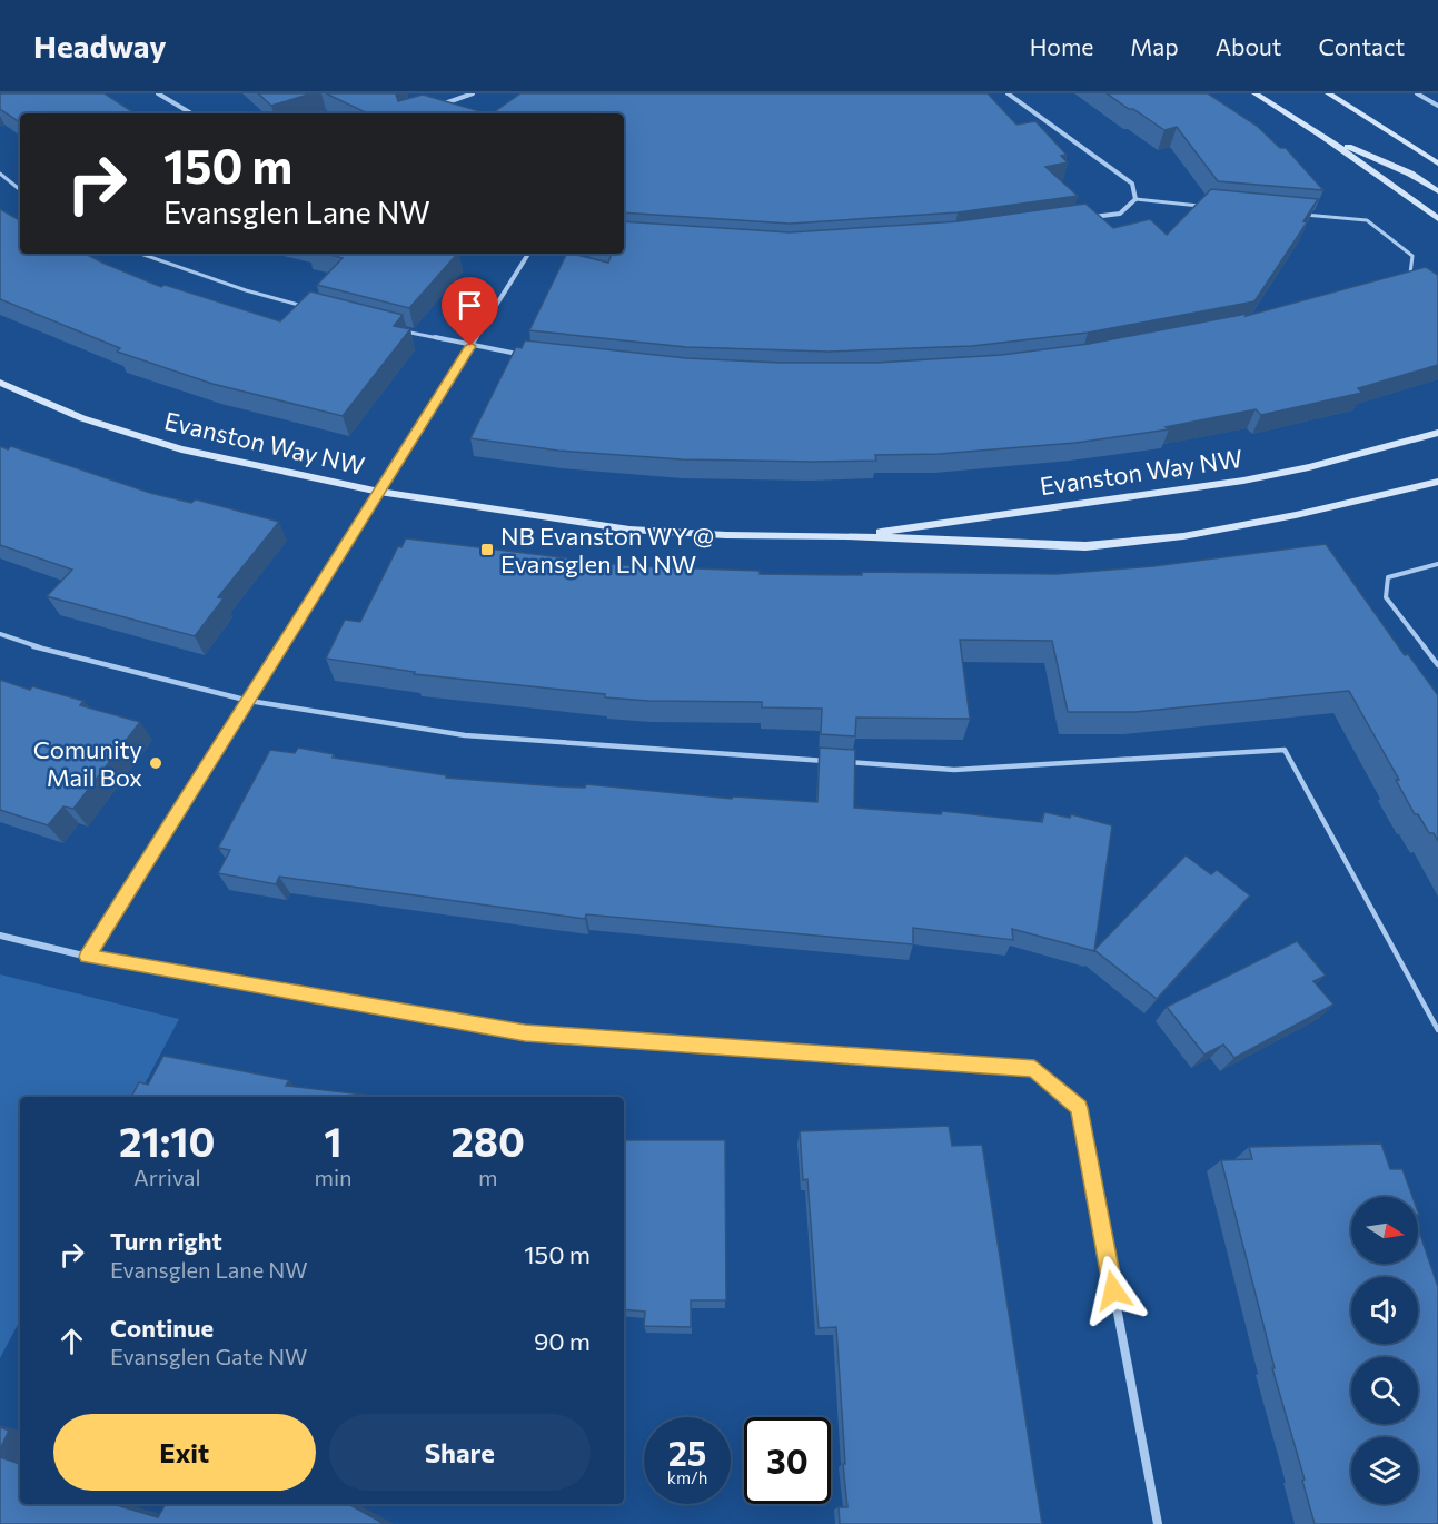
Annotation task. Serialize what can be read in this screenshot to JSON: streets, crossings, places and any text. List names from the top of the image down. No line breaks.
{"streets":{"street":["Evanston Way NW"]},"places":{"transit":["NB Evanston WY @ Evansglen LN NW"],"other":["Comunity Mail Box"]},"north":"right","page":{"header":"Headway","nav":["Home","Map","About","Contact"],"turn":["150 m","Evansglen Lane NW"],"eta":["21:10","Arrival","1","min","280","m"],"list":[{"name":"Turn right","note":"Evansglen Lane NW","value":"150 m"},{"name":"Continue","note":"Evansglen Gate NW","value":"90 m"}],"buttons":["Exit","Share"],"speed":"25 km/h","limit":"30"}}
